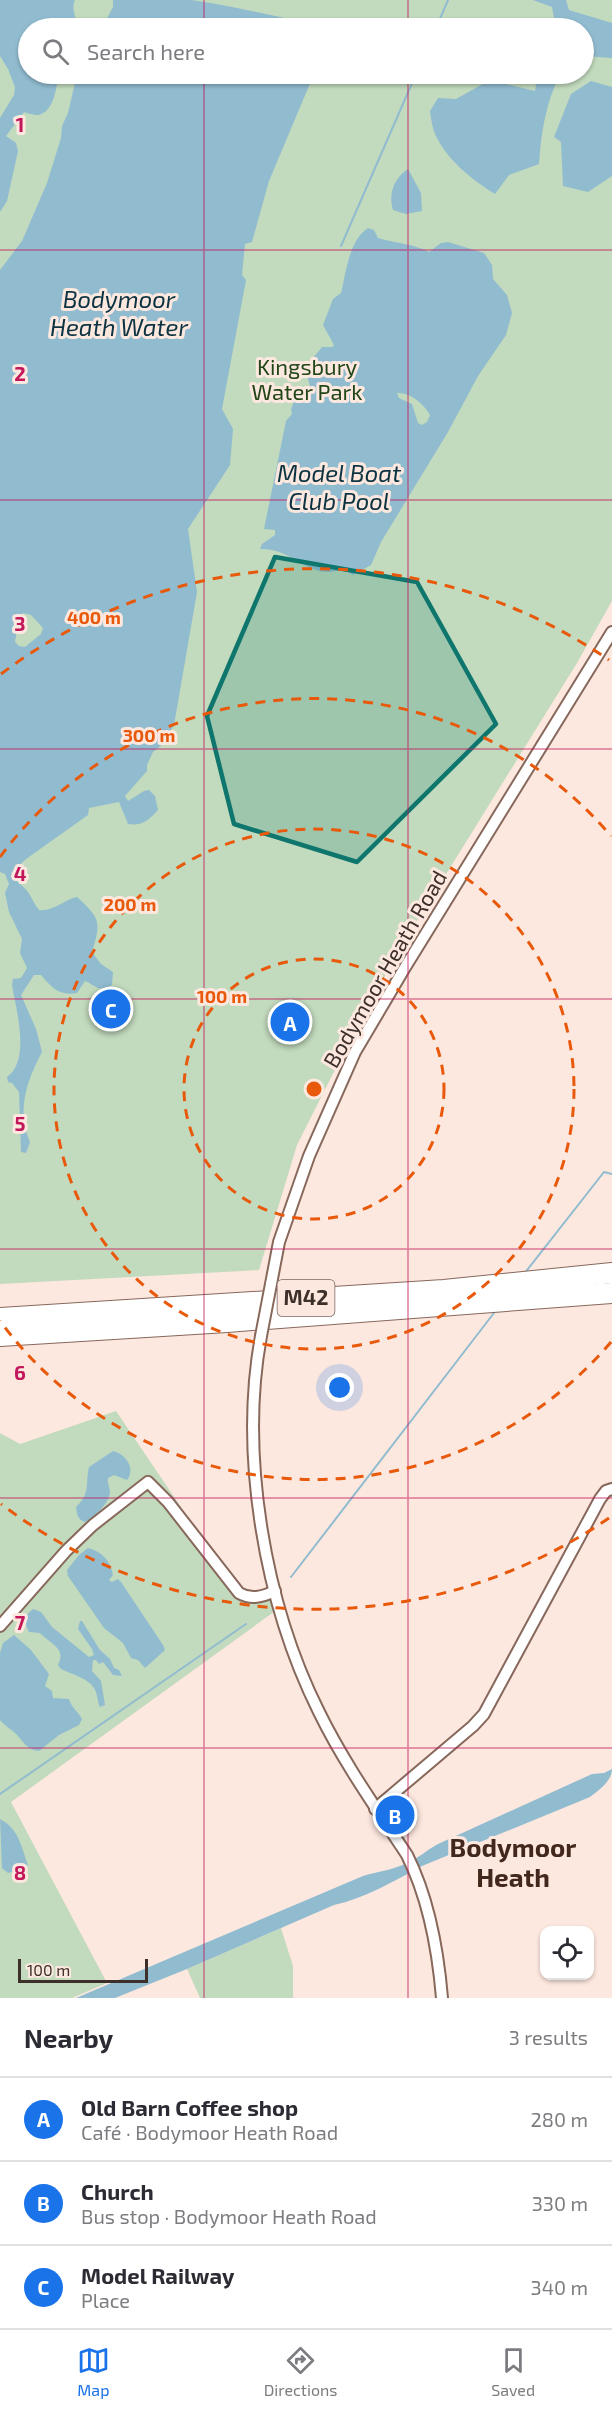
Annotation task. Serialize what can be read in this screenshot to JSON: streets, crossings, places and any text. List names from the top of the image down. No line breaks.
{"streets":{"highway":["M42"],"street":["Bodymoor Heath Road"]},"districts":["Bodymoor Heath"],"water":["Bodymoor Heath Water","Model Boat Club Pool"],"parks":["Kingsbury Water Park"],"scale_bar":"100 m","page":{"search":"Search here","pins":["C","A","B"],"scale":"100 m","heading":["Nearby","3 results"],"list":[{"mark":"A","name":"Old Barn Coffee shop","note":"Café · Bodymoor Heath Road","value":"280 m"},{"mark":"B","name":"Church","note":"Bus stop · Bodymoor Heath Road","value":"330 m"},{"mark":"C","name":"Model Railway","note":"Place","value":"340 m"}],"nav":["Map","Directions","Saved"]},"grid":{"rows":["1","2","3","4","5","6","7","8"]},"rings":["400 m","300 m","200 m","100 m"]}
